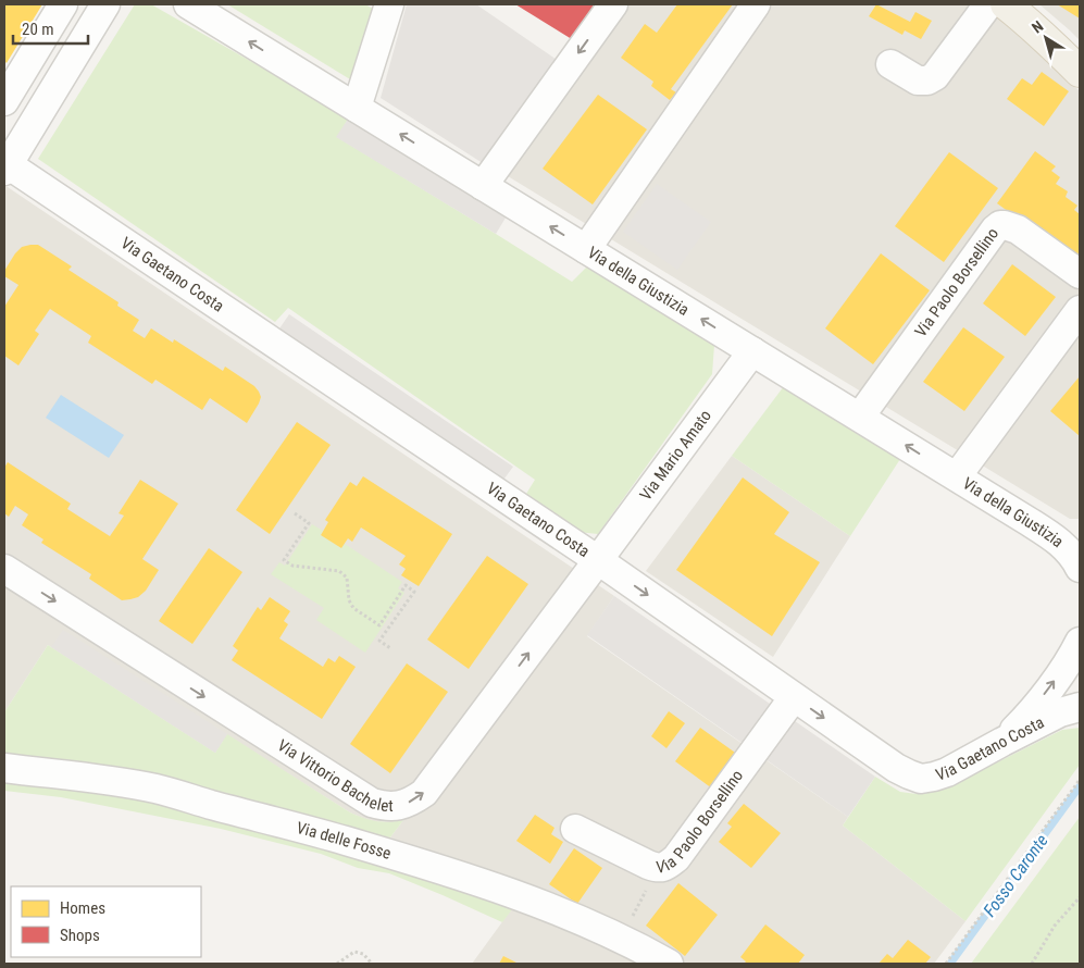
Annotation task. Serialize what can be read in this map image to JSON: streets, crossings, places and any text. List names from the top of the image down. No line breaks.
{"streets":{"street":["Via Gaetano Costa","Via della Giustizia","Via Paolo Borsellino","Via Mario Amato","Via Vittorio Bachelet","Via delle Fosse"]},"crossings":[["Via Gaetano Costa","Via Paolo Borsellino"],["Via Gaetano Costa","Via Mario Amato"],["Via Gaetano Costa","Via Vittorio Bachelet"],["Via della Giustizia","Via Paolo Borsellino"],["Via della Giustizia","Via Mario Amato"],["Via Mario Amato","Via Vittorio Bachelet"]],"one_way":["Via della Giustizia"],"water":["Fosso Caronte"],"legend":["Homes","Shops"],"scale_bar":"20 m","north":"top left"}
